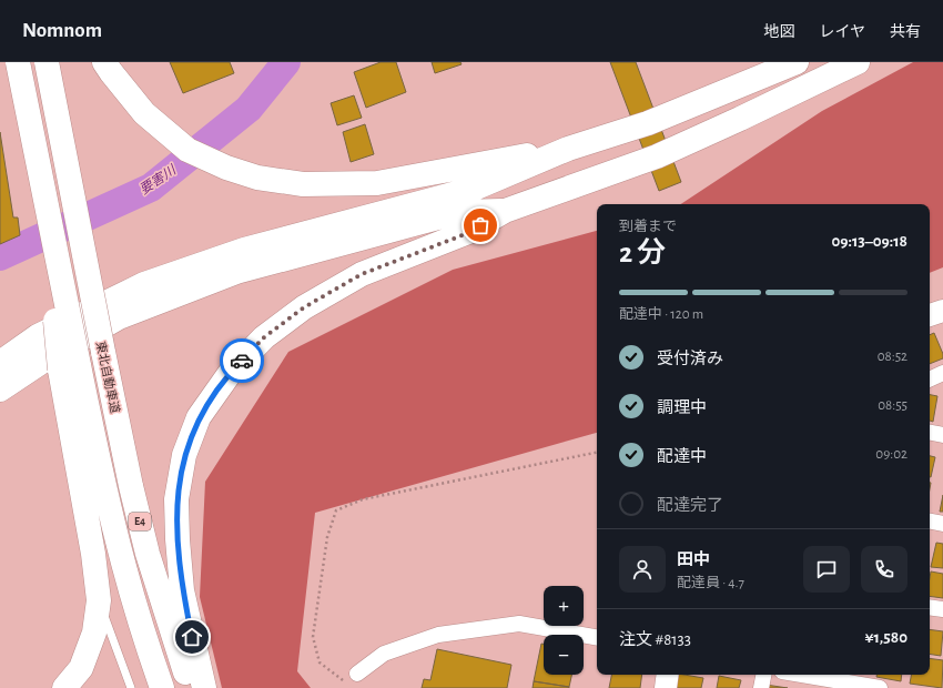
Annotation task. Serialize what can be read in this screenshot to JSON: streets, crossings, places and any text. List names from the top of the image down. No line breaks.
{"streets":{"highway":["東北自動車道","E4"]},"water":["要害川"],"page":{"header":"Nomnom","nav":["地図","レイヤ","共有"],"heading":["2 分","到着まで","09:13–09:18"],"panel":["田中","配達員 · 4.7","注文 #8133","¥1,580"],"bar":"配達中 · 120 m","list":[["受付済み","08:52"],["調理中","08:55"],["配達中","09:02"],"配達完了"],"map_buttons":["+","−"]}}
